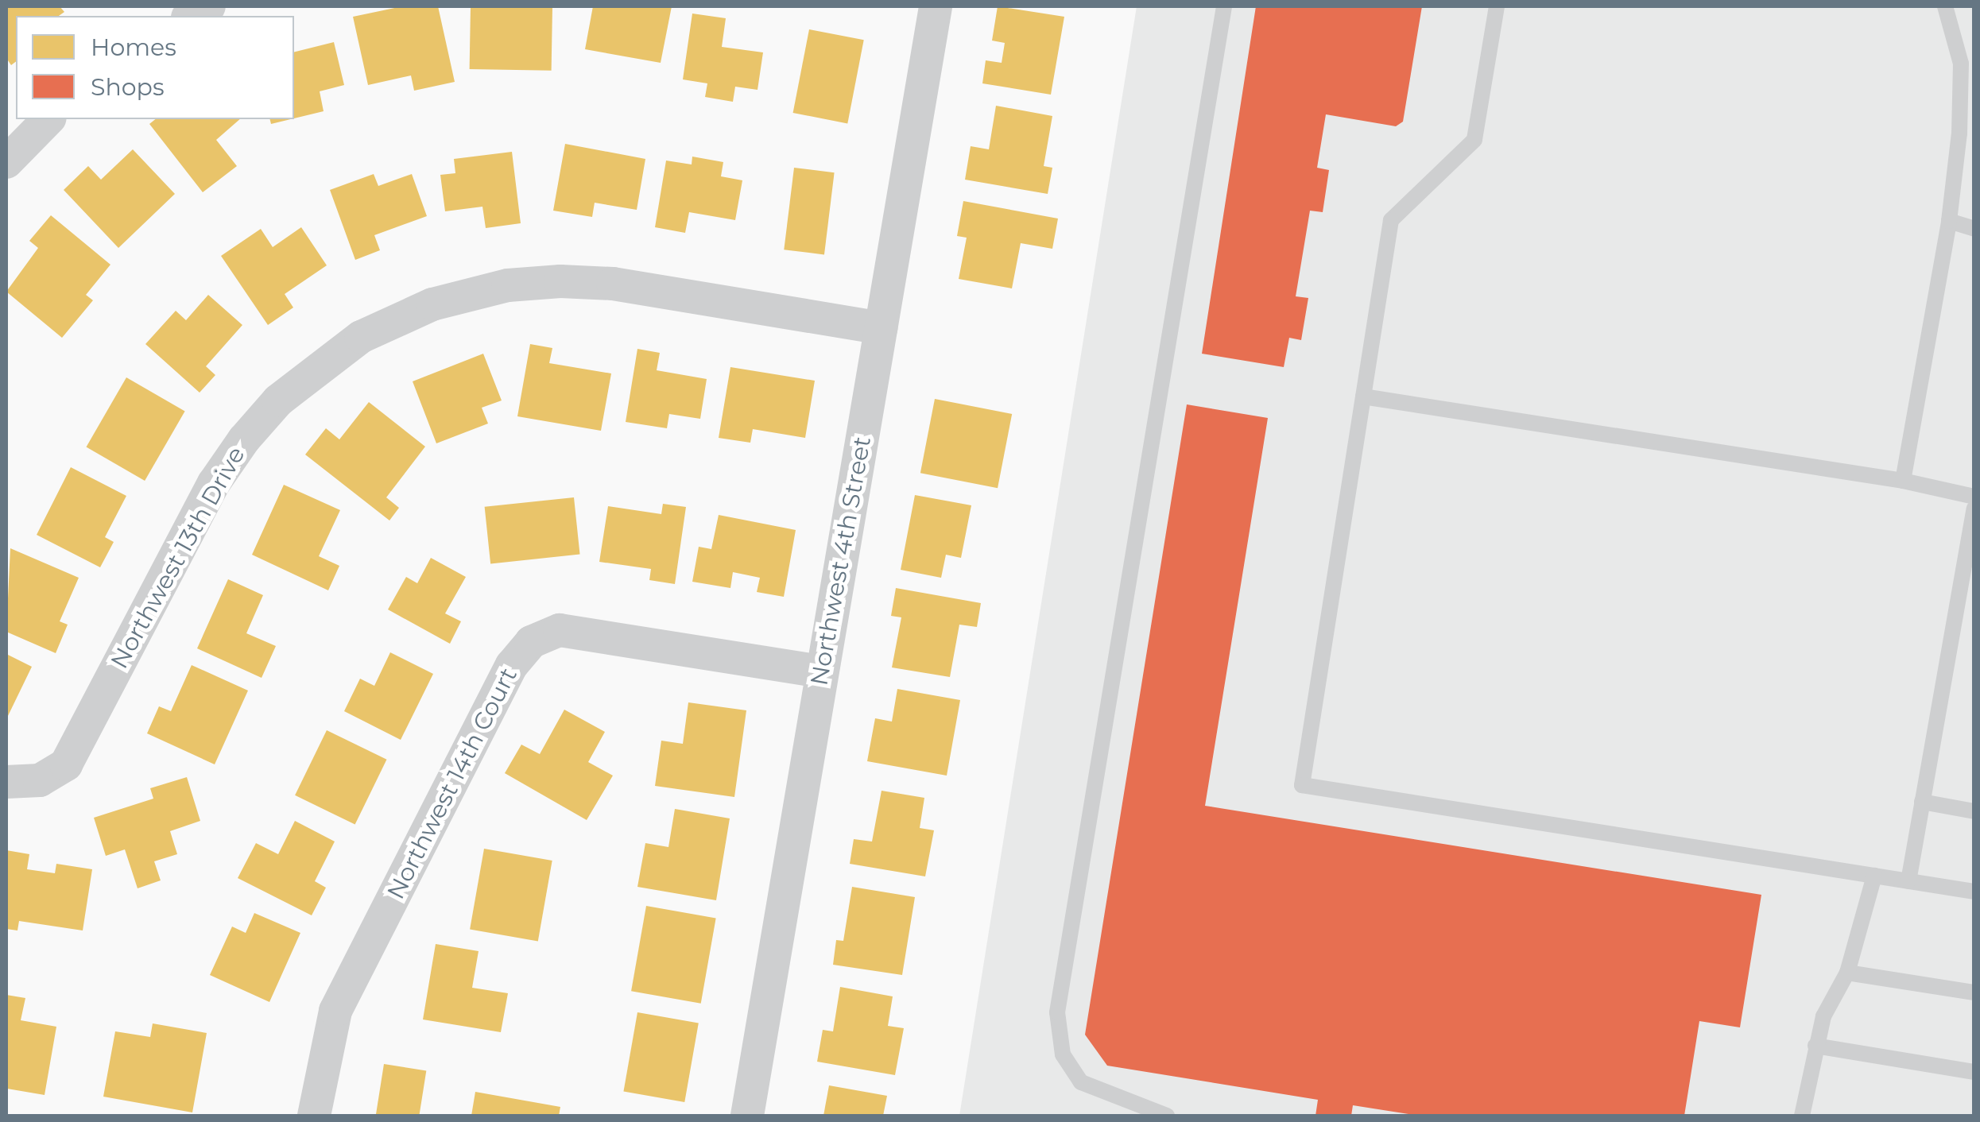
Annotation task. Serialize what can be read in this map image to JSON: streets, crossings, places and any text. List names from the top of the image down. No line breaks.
{"streets":{"street":["Northwest 13th Drive","Northwest 4th Street","Northwest 14th Court"]},"crossings":[["Northwest 13th Drive","Northwest 4th Street"],["Northwest 4th Street","Northwest 14th Court"]],"legend":["Homes","Shops"]}
